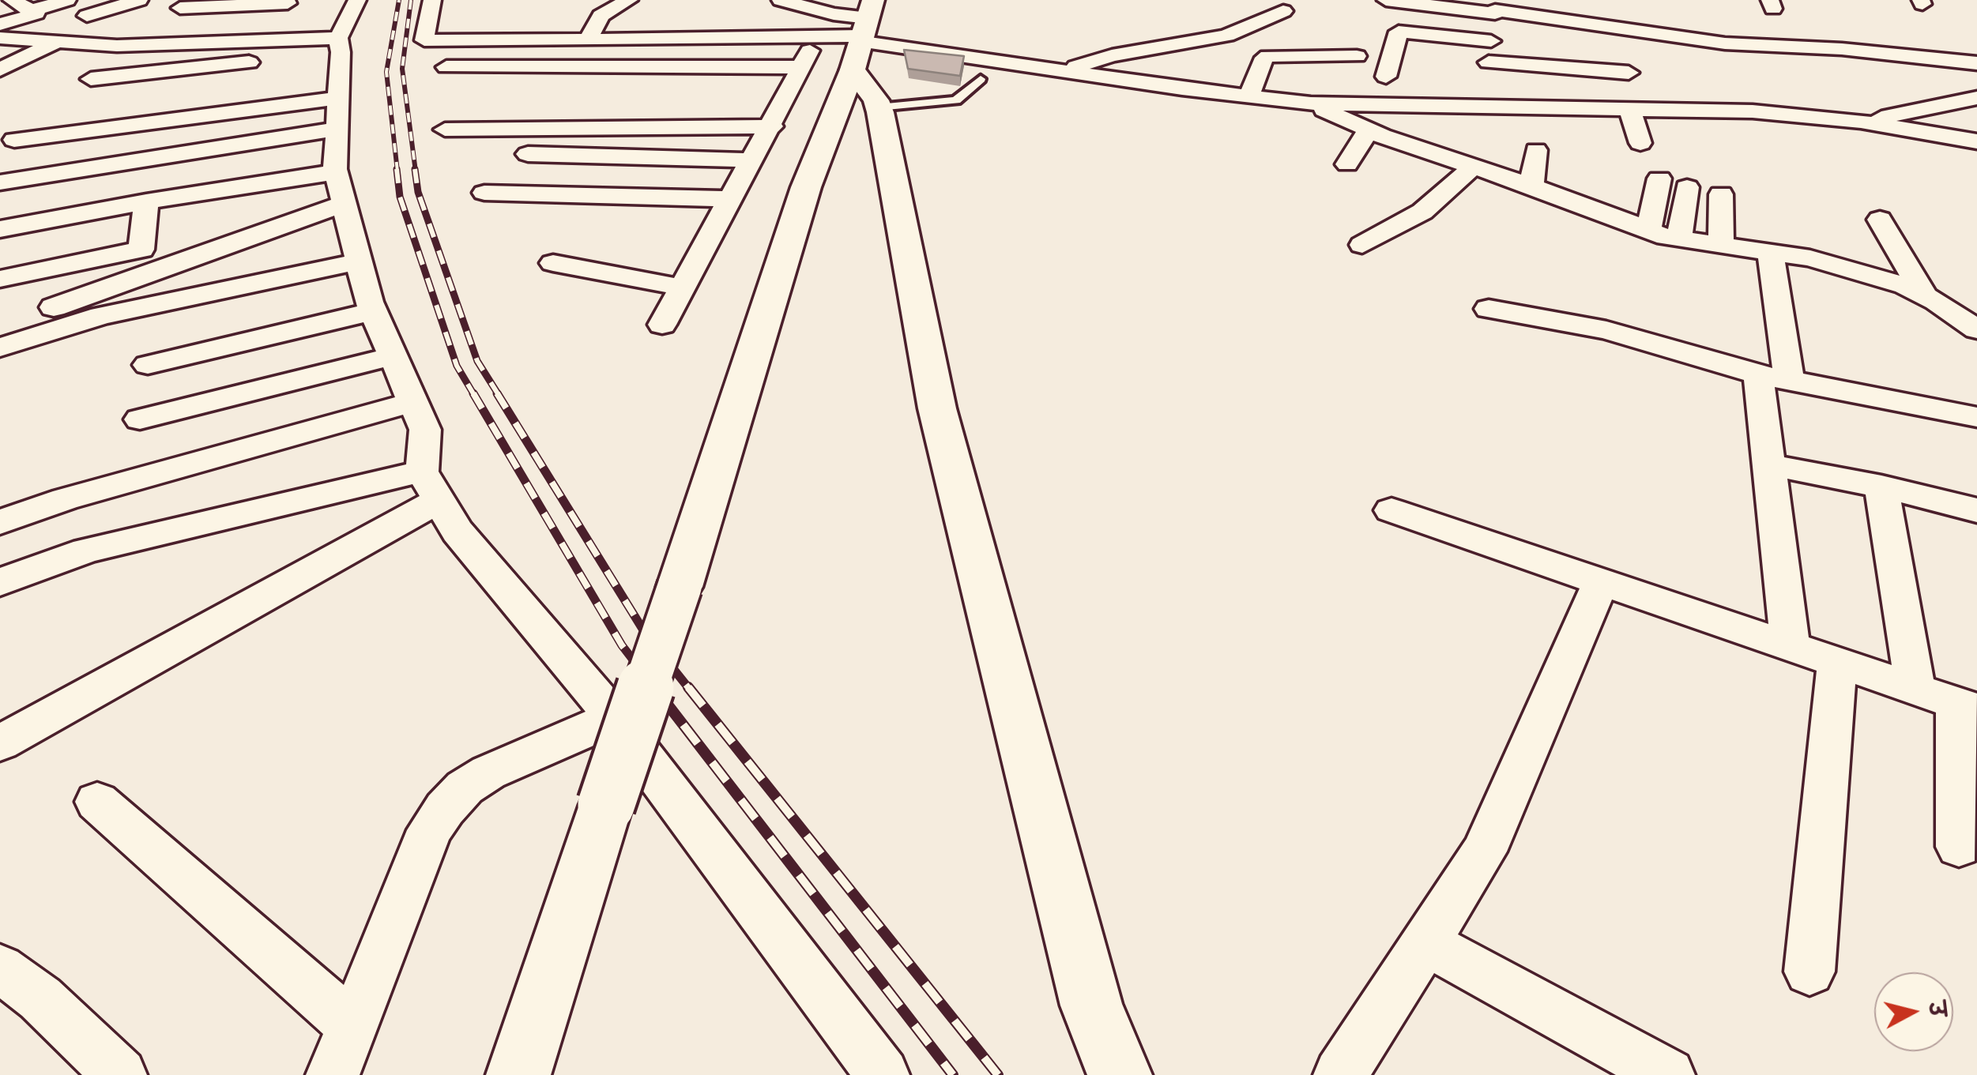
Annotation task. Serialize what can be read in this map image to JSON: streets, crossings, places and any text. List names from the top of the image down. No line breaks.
{"north":"right"}
